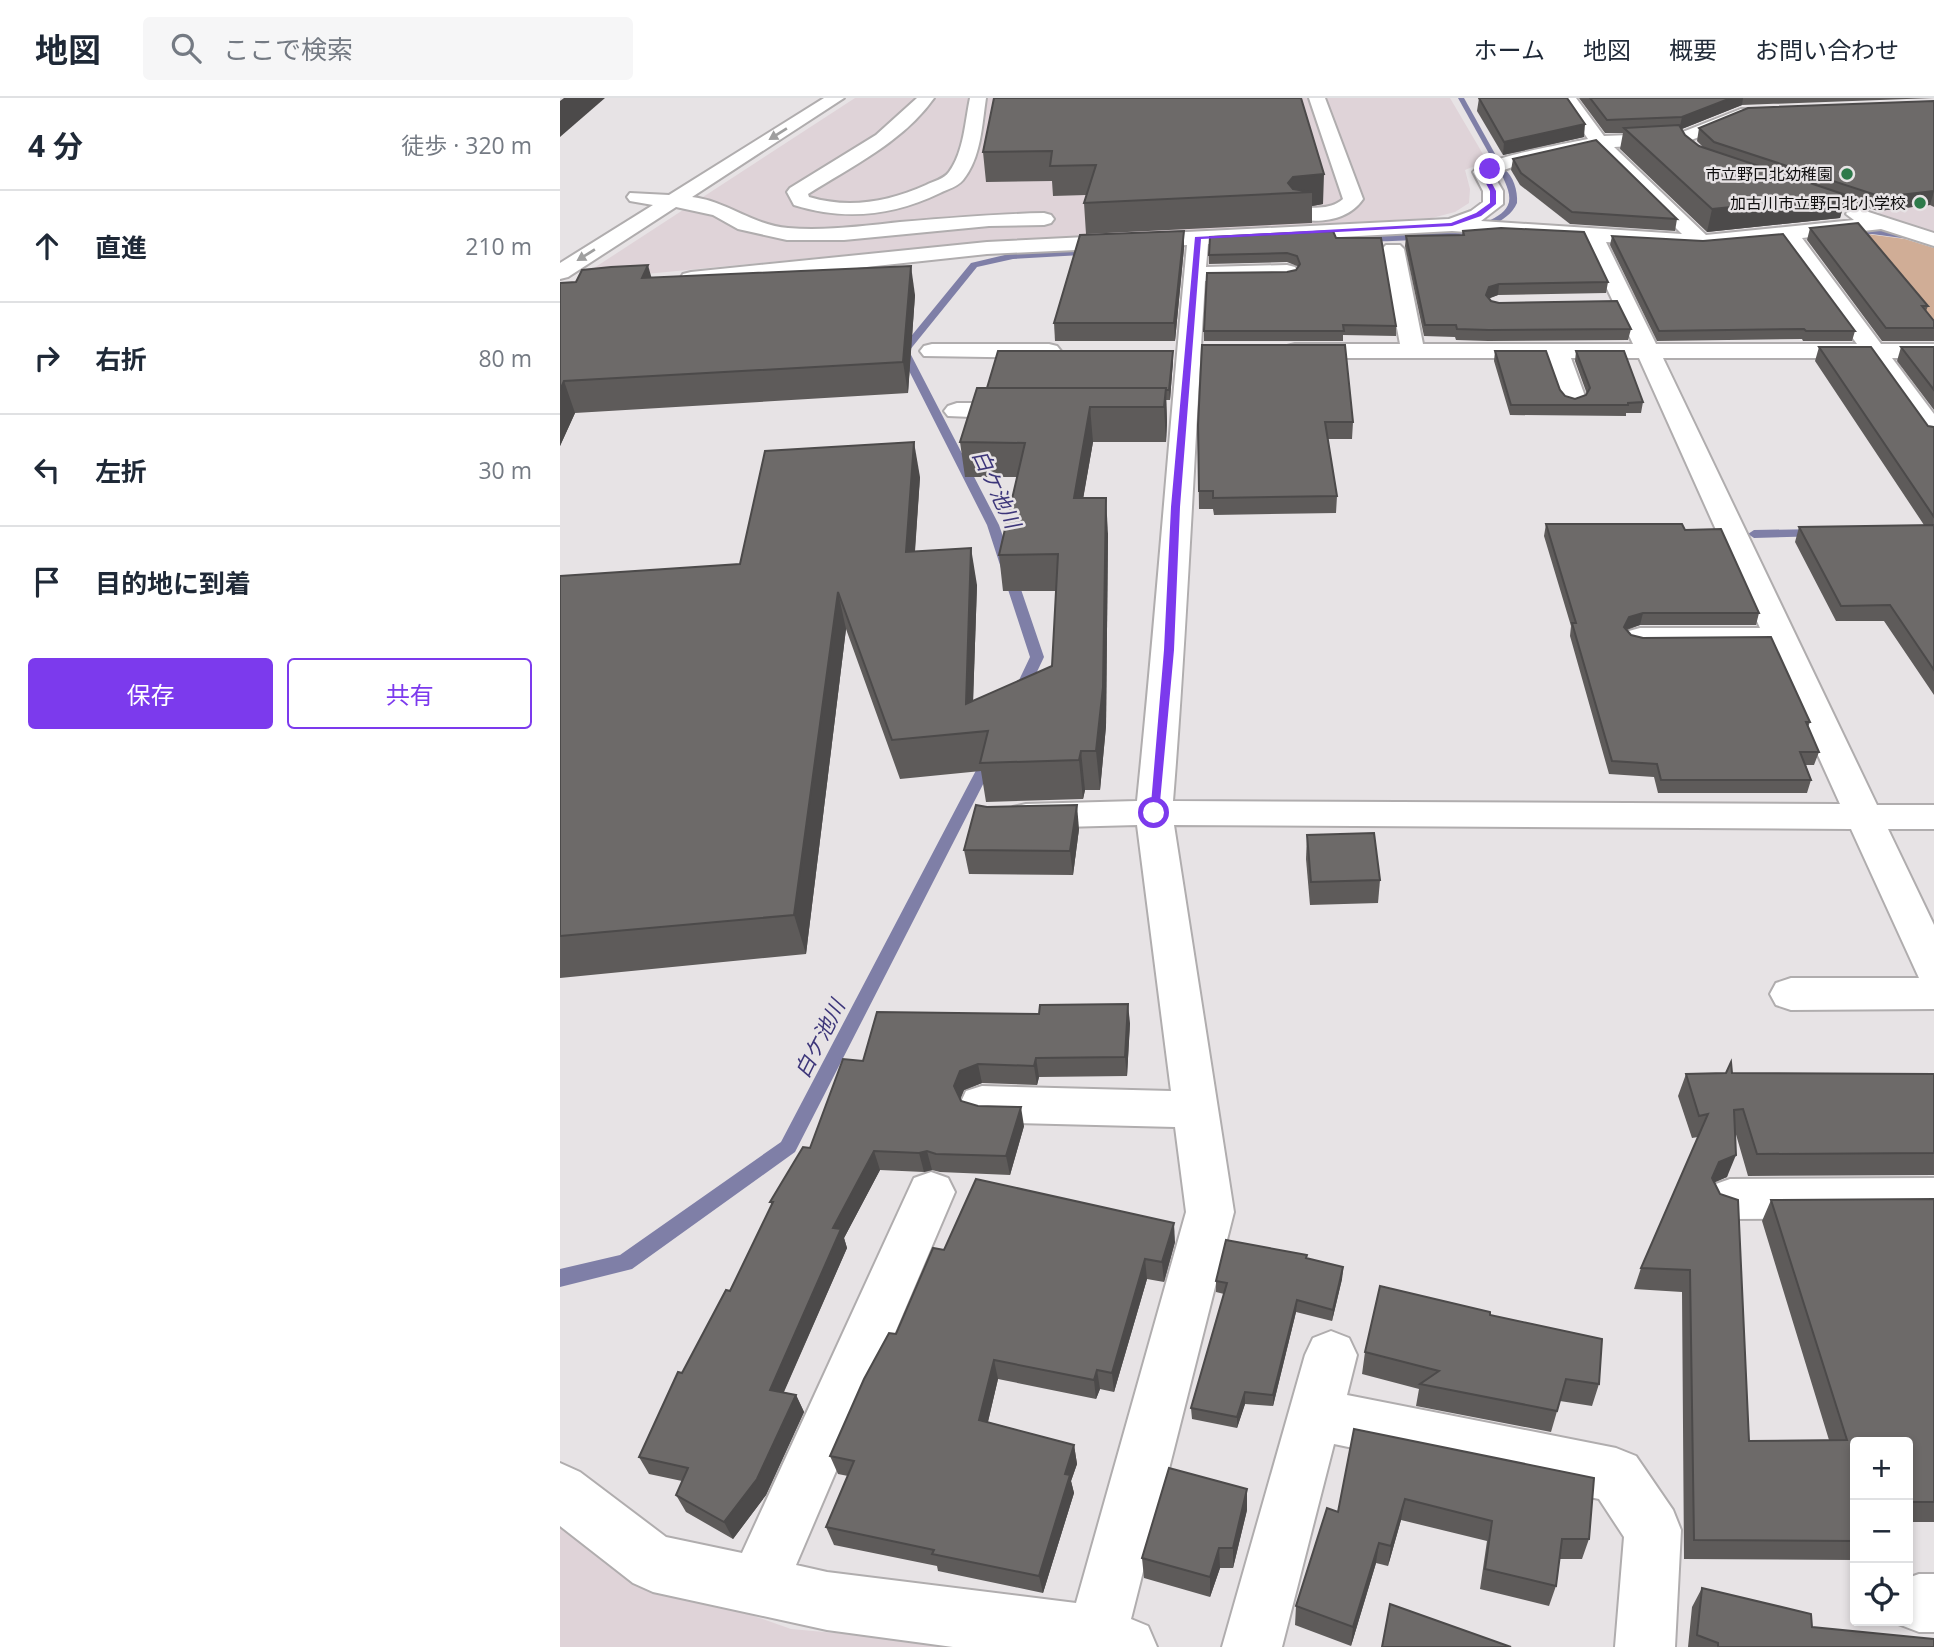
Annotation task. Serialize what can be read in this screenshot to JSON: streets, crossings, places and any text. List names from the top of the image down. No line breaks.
{"water":["白ケ池川"],"places":["市立野口北幼稚園","加古川市立野口北小学校"],"page":{"header":"地図","search":"ここで検索","nav":["ホーム","地図","概要","お問い合わせ"],"heading":["4 分","徒歩 · 320 m"],"list":[["直進","210 m"],["右折","80 m"],["左折","30 m"],"目的地に到着"],"buttons":["保存","共有"],"map_buttons":["+","−"]}}
